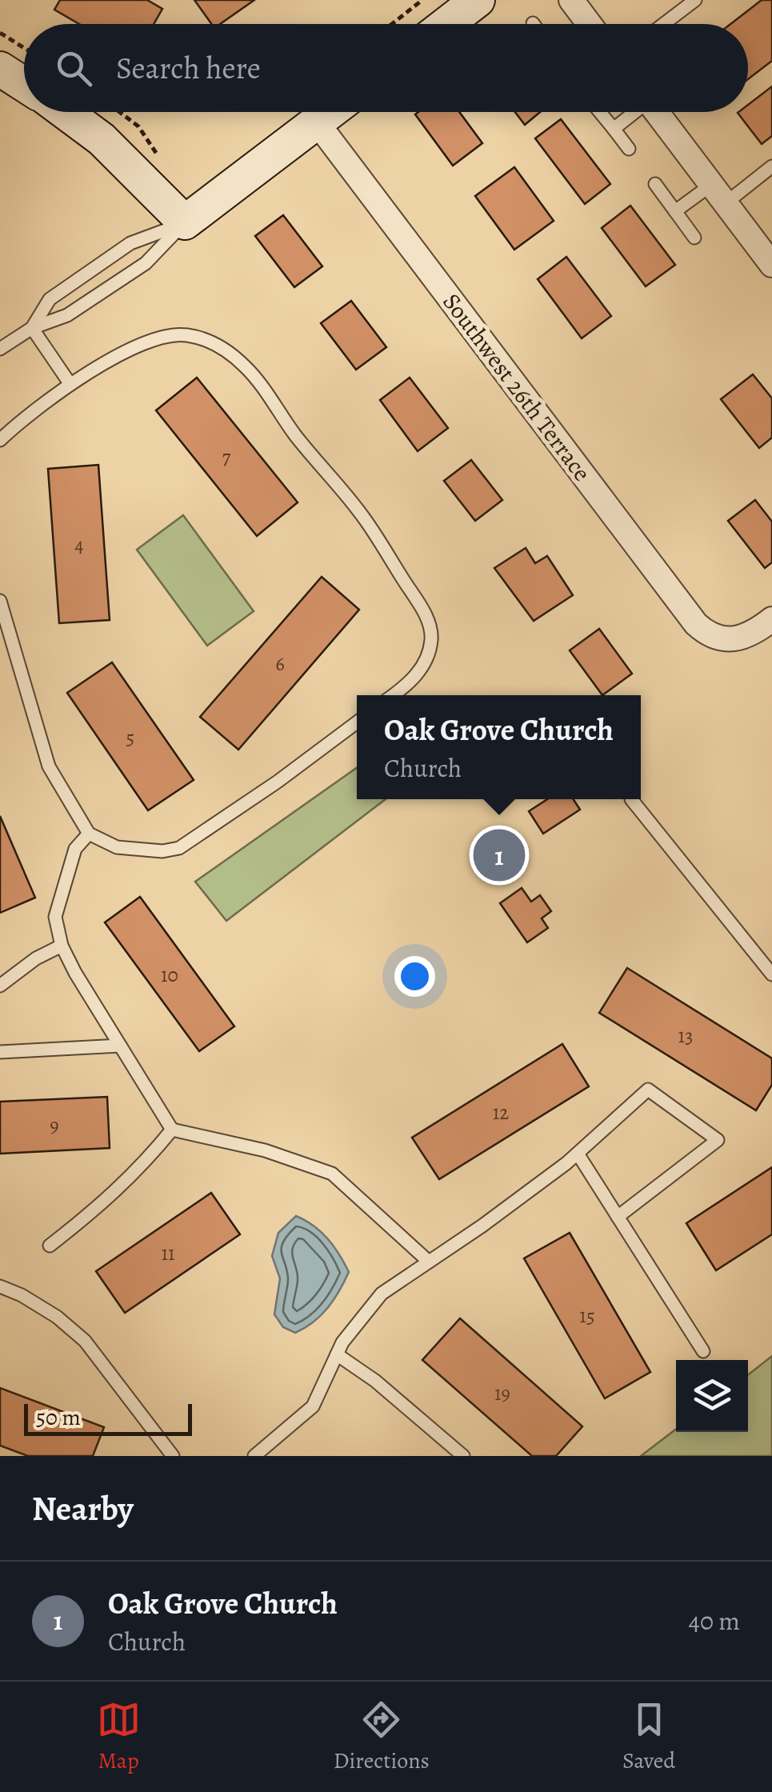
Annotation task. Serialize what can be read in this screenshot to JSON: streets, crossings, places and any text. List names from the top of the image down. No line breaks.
{"streets":{"street":["Southwest 26th Terrace"]},"house_numbers":["7","4","6","5","10","13","12","9","11","15","19"],"scale_bar":"50 m","page":{"search":"Search here","popup":["Oak Grove Church","Church"],"pins":"1","scale":"50 m","heading":"Nearby","list":[{"mark":"1","name":"Oak Grove Church","note":"Church","value":"40 m"}],"nav":["Map","Directions","Saved"]}}
